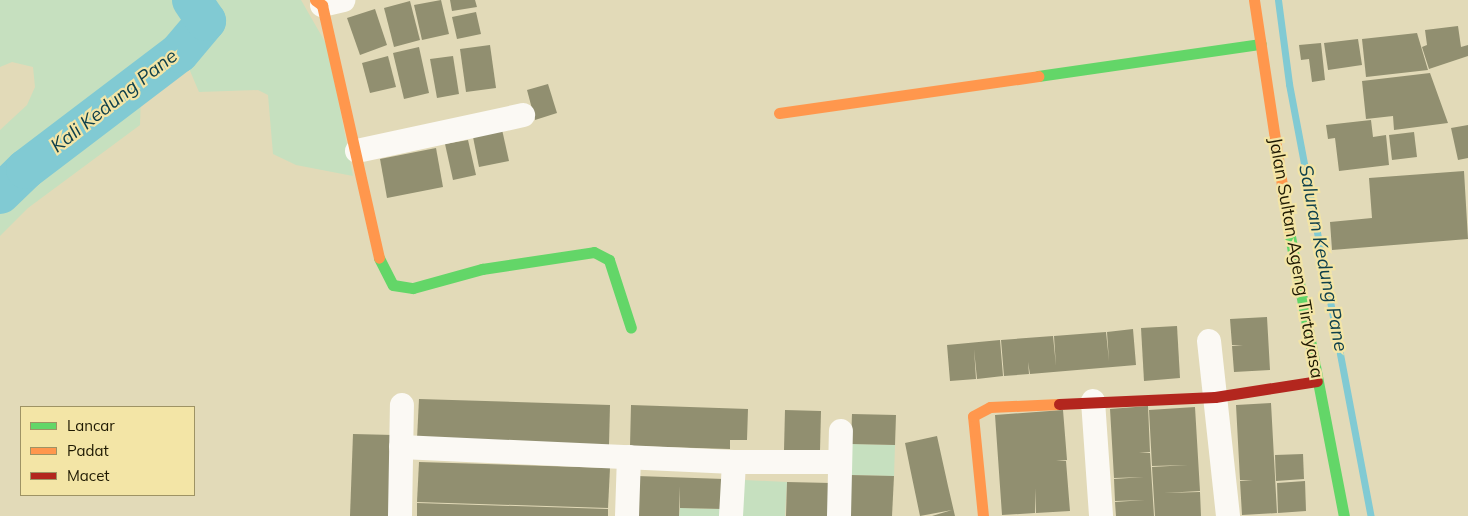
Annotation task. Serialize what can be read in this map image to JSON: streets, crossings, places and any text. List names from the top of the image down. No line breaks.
{"streets":{"street":["Jalan Sultan Ageng Tirtayasa"]},"water":["Kali Kedung Pane","Saluran Kedung Pane"],"legend":["Lancar","Padat","Macet"]}
